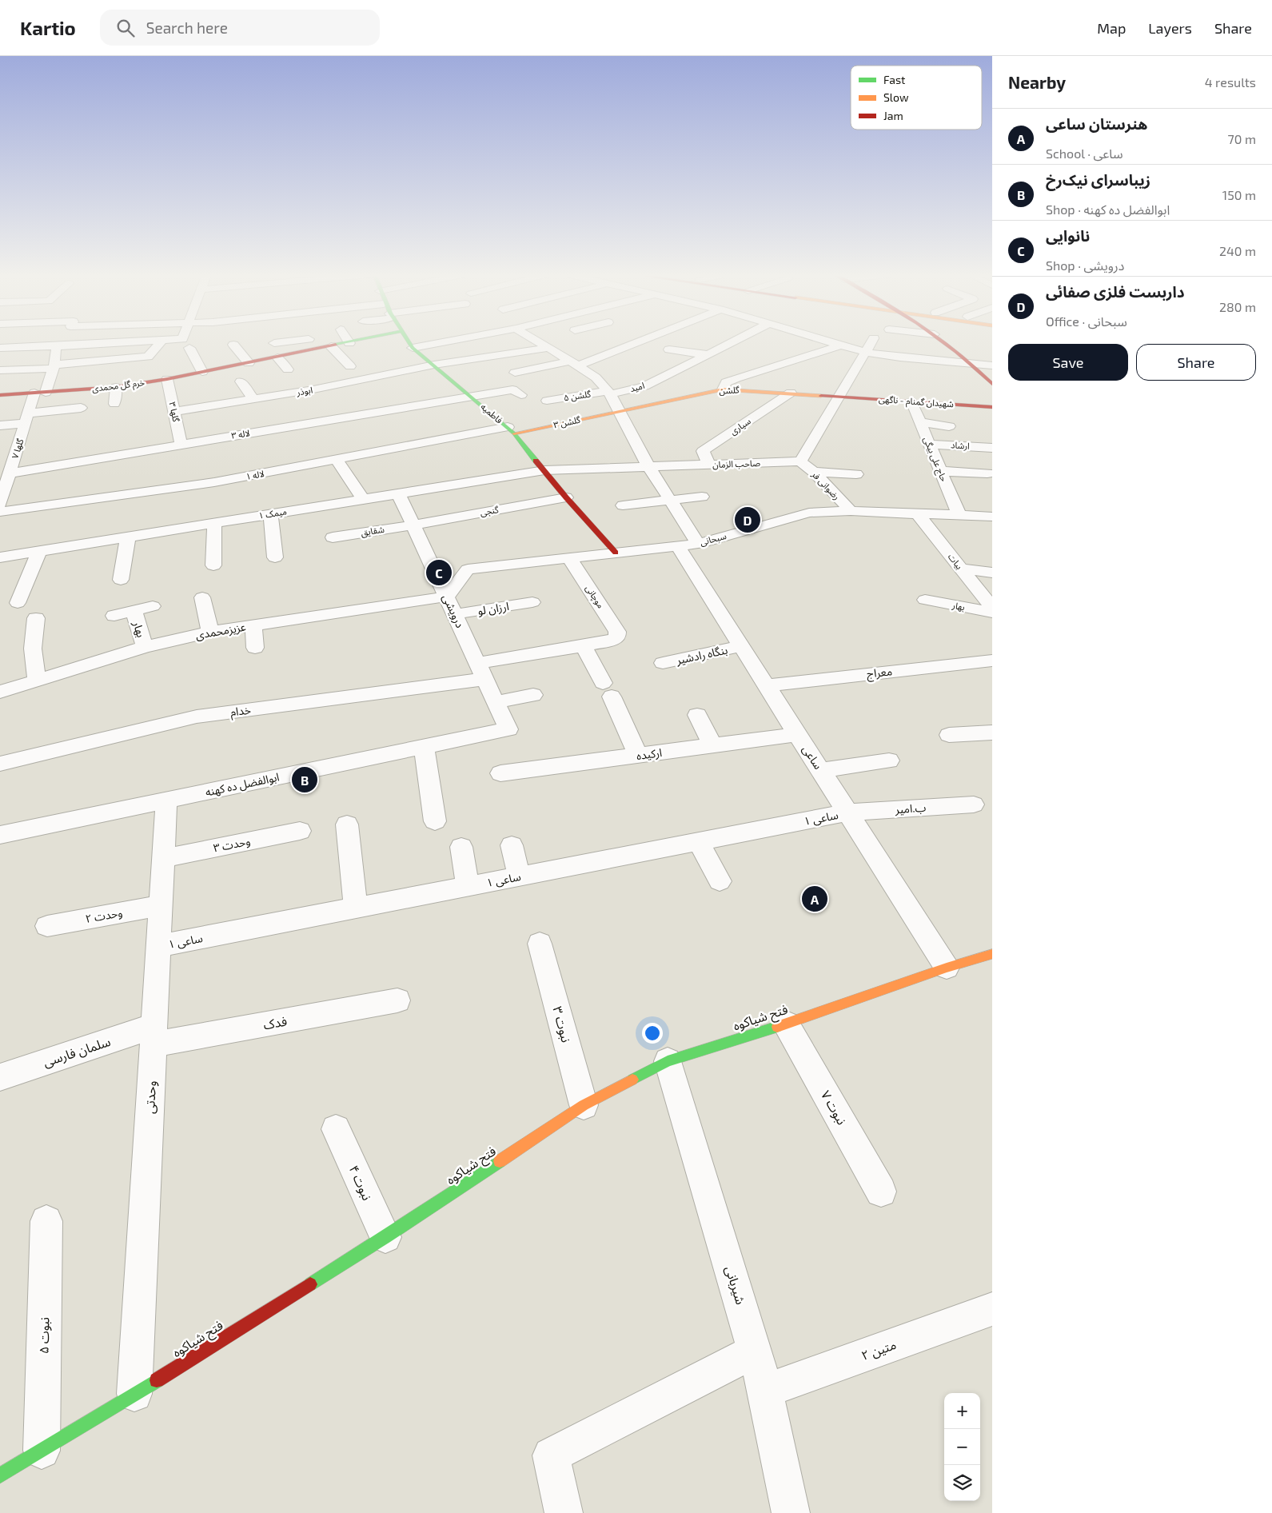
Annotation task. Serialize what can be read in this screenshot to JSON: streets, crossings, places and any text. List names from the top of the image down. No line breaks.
{"streets":{"street":["خرم گل محمدی","امید","گلشن","ابوذر","گلشن ۵","شهیدان گمنام - ناگهی","گلها ۳","فاطمیه","گلشن ۳","سیاری","لاله ۳","ارشاد","گلها ۷","حاج علی بیگی","صاحب الزمان","لاله ۱","رضوانی فر","گنجی","میمک ۱","شقایق","سبحانی","بیات","موچانی","بهار","ارزان لو","درویشی","عزیزمحمدی","بنگاه رادشیر","معراج","خدام","ارکیده","ساعی","ابوالفضل ده کهنه","ب.امیر","ساعی ۱","وحدت ۳","وحدت ۲","فتح شیاکوه","فدک","نبوت ۳","سلمان فارسی","وحدتی","نبوت ۷","نبوت ۴","شیربانی","نبوت ۵","متین ۲"]},"crossings":[["خرم گل محمدی","گلها ۳"],["خرم گل محمدی","گلها ۷"],["امید","گلشن ۵"],["گلشن","شهیدان گمنام - ناگهی"],["گلشن","گلشن ۳"],["گلشن","سیاری"],["ابوذر","گلها ۳"],["ابوذر","فاطمیه"],["شهیدان گمنام - ناگهی","حاج علی بیگی"],["گلها ۳","لاله ۳"],["فاطمیه","گلشن ۳"],["فاطمیه","لاله ۳"],["فاطمیه","صاحب الزمان"],["فاطمیه","لاله ۱"],["فاطمیه","گنجی"],["فاطمیه","میمک ۱"],["فاطمیه","سبحانی"],["گلشن ۳","لاله ۱"],["سیاری","صاحب الزمان"],["لاله ۳","گلها ۷"],["ارشاد","حاج علی بیگی"],["حاج علی بیگی","سبحانی"],["صاحب الزمان","رضوانی فر"],["صاحب الزمان","میمک ۱"],["رضوانی فر","سبحانی"],["گنجی","شقایق"],["گنجی","درویشی"],["میمک ۱","درویشی"],["شقایق","درویشی"],["سبحانی","بیات"],["سبحانی","موچانی"],["سبحانی","درویشی"],["سبحانی","عزیزمحمدی"],["سبحانی","ساعی"],["موچانی","خدام"],["بهار","عزیزمحمدی"],["ارزان لو","درویشی"],["درویشی","عزیزمحمدی"],["درویشی","خدام"],["درویشی","ابوالفضل ده کهنه"],["بنگاه رادشیر","ساعی"],["معراج","ساعی"],["ارکیده","ساعی"],["ساعی","ب.امیر"],["ساعی","ساعی ۱"],["ساعی","فتح شیاکوه"],["ابوالفضل ده کهنه","وحدتی"],["ب.امیر","ساعی ۱"],["ساعی ۱","وحدتی"],["وحدت ۳","وحدتی"],["وحدت ۲","وحدتی"],["فتح شیاکوه","نبوت ۳"],["فتح شیاکوه","وحدتی"],["فتح شیاکوه","نبوت ۷"],["فتح شیاکوه","نبوت ۴"],["فتح شیاکوه","شیربانی"],["فتح شیاکوه","نبوت ۵"],["فدک","سلمان فارسی"],["فدک","وحدتی"],["سلمان فارسی","وحدتی"],["شیربانی","متین ۲"]],"legend":["Fast","Slow","Jam"],"page":{"header":"Kartio","search":"Search here","nav":["Map","Layers","Share"],"heading":["Nearby","4 results"],"list":[{"mark":"A","name":"هنرستان ساعی","note":"School · ساعی","value":"70 m"},{"mark":"B","name":"زیباسرای نیک‌رخ","note":"Shop · ابوالفضل ده کهنه","value":"150 m"},{"mark":"C","name":"نانوایی","note":"Shop · درویشی","value":"240 m"},{"mark":"D","name":"داربست فلزی صفائی","note":"Office · سبحانی","value":"280 m"}],"buttons":["Save","Share"],"pins":["D","C","B","A"],"map_buttons":["+","−"]}}
